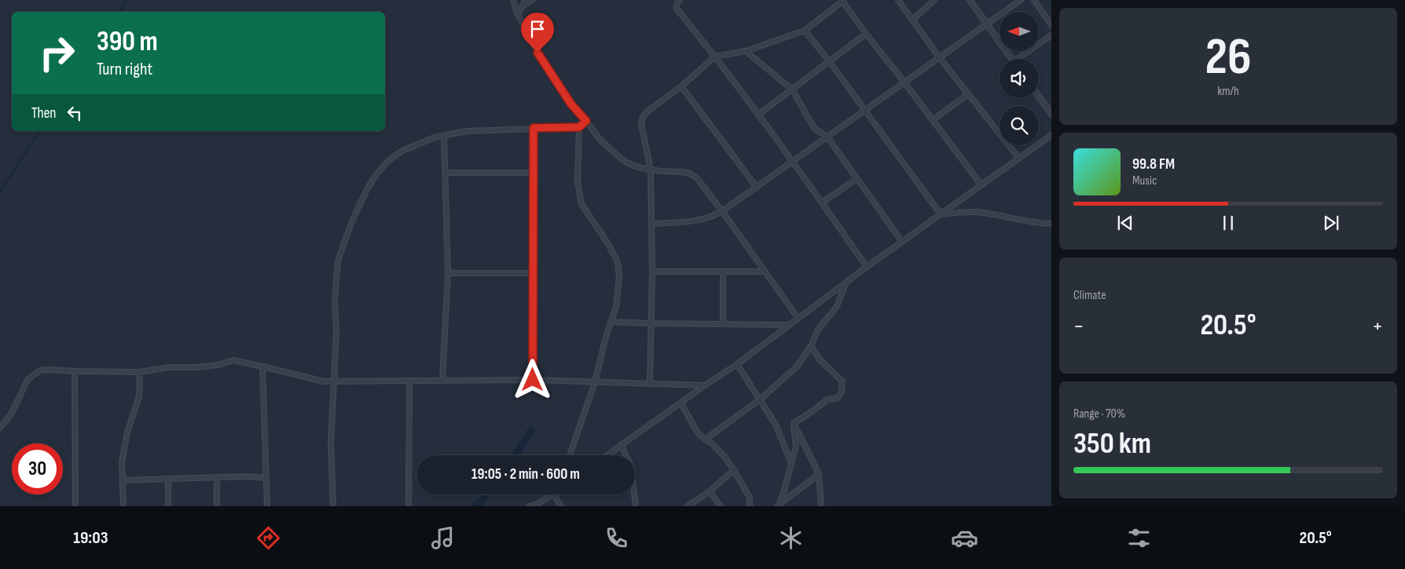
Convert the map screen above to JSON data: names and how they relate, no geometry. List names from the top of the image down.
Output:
{
  "north": "left",
  "page": {
    "tile": [
      ["26", "km/h"],
      "Climate",
      ["Range · 70%", "350 km"]
    ],
    "turn": ["390 m", "Turn right"],
    "then": "Then",
    "song": ["99.8 FM", "Music"],
    "heat": ["−", "20.5°", "+"],
    "limit": "30",
    "trip": "19:05 · 2 min · 600 m",
    "tabs": ["19:03", "20.5°"]
  }
}
